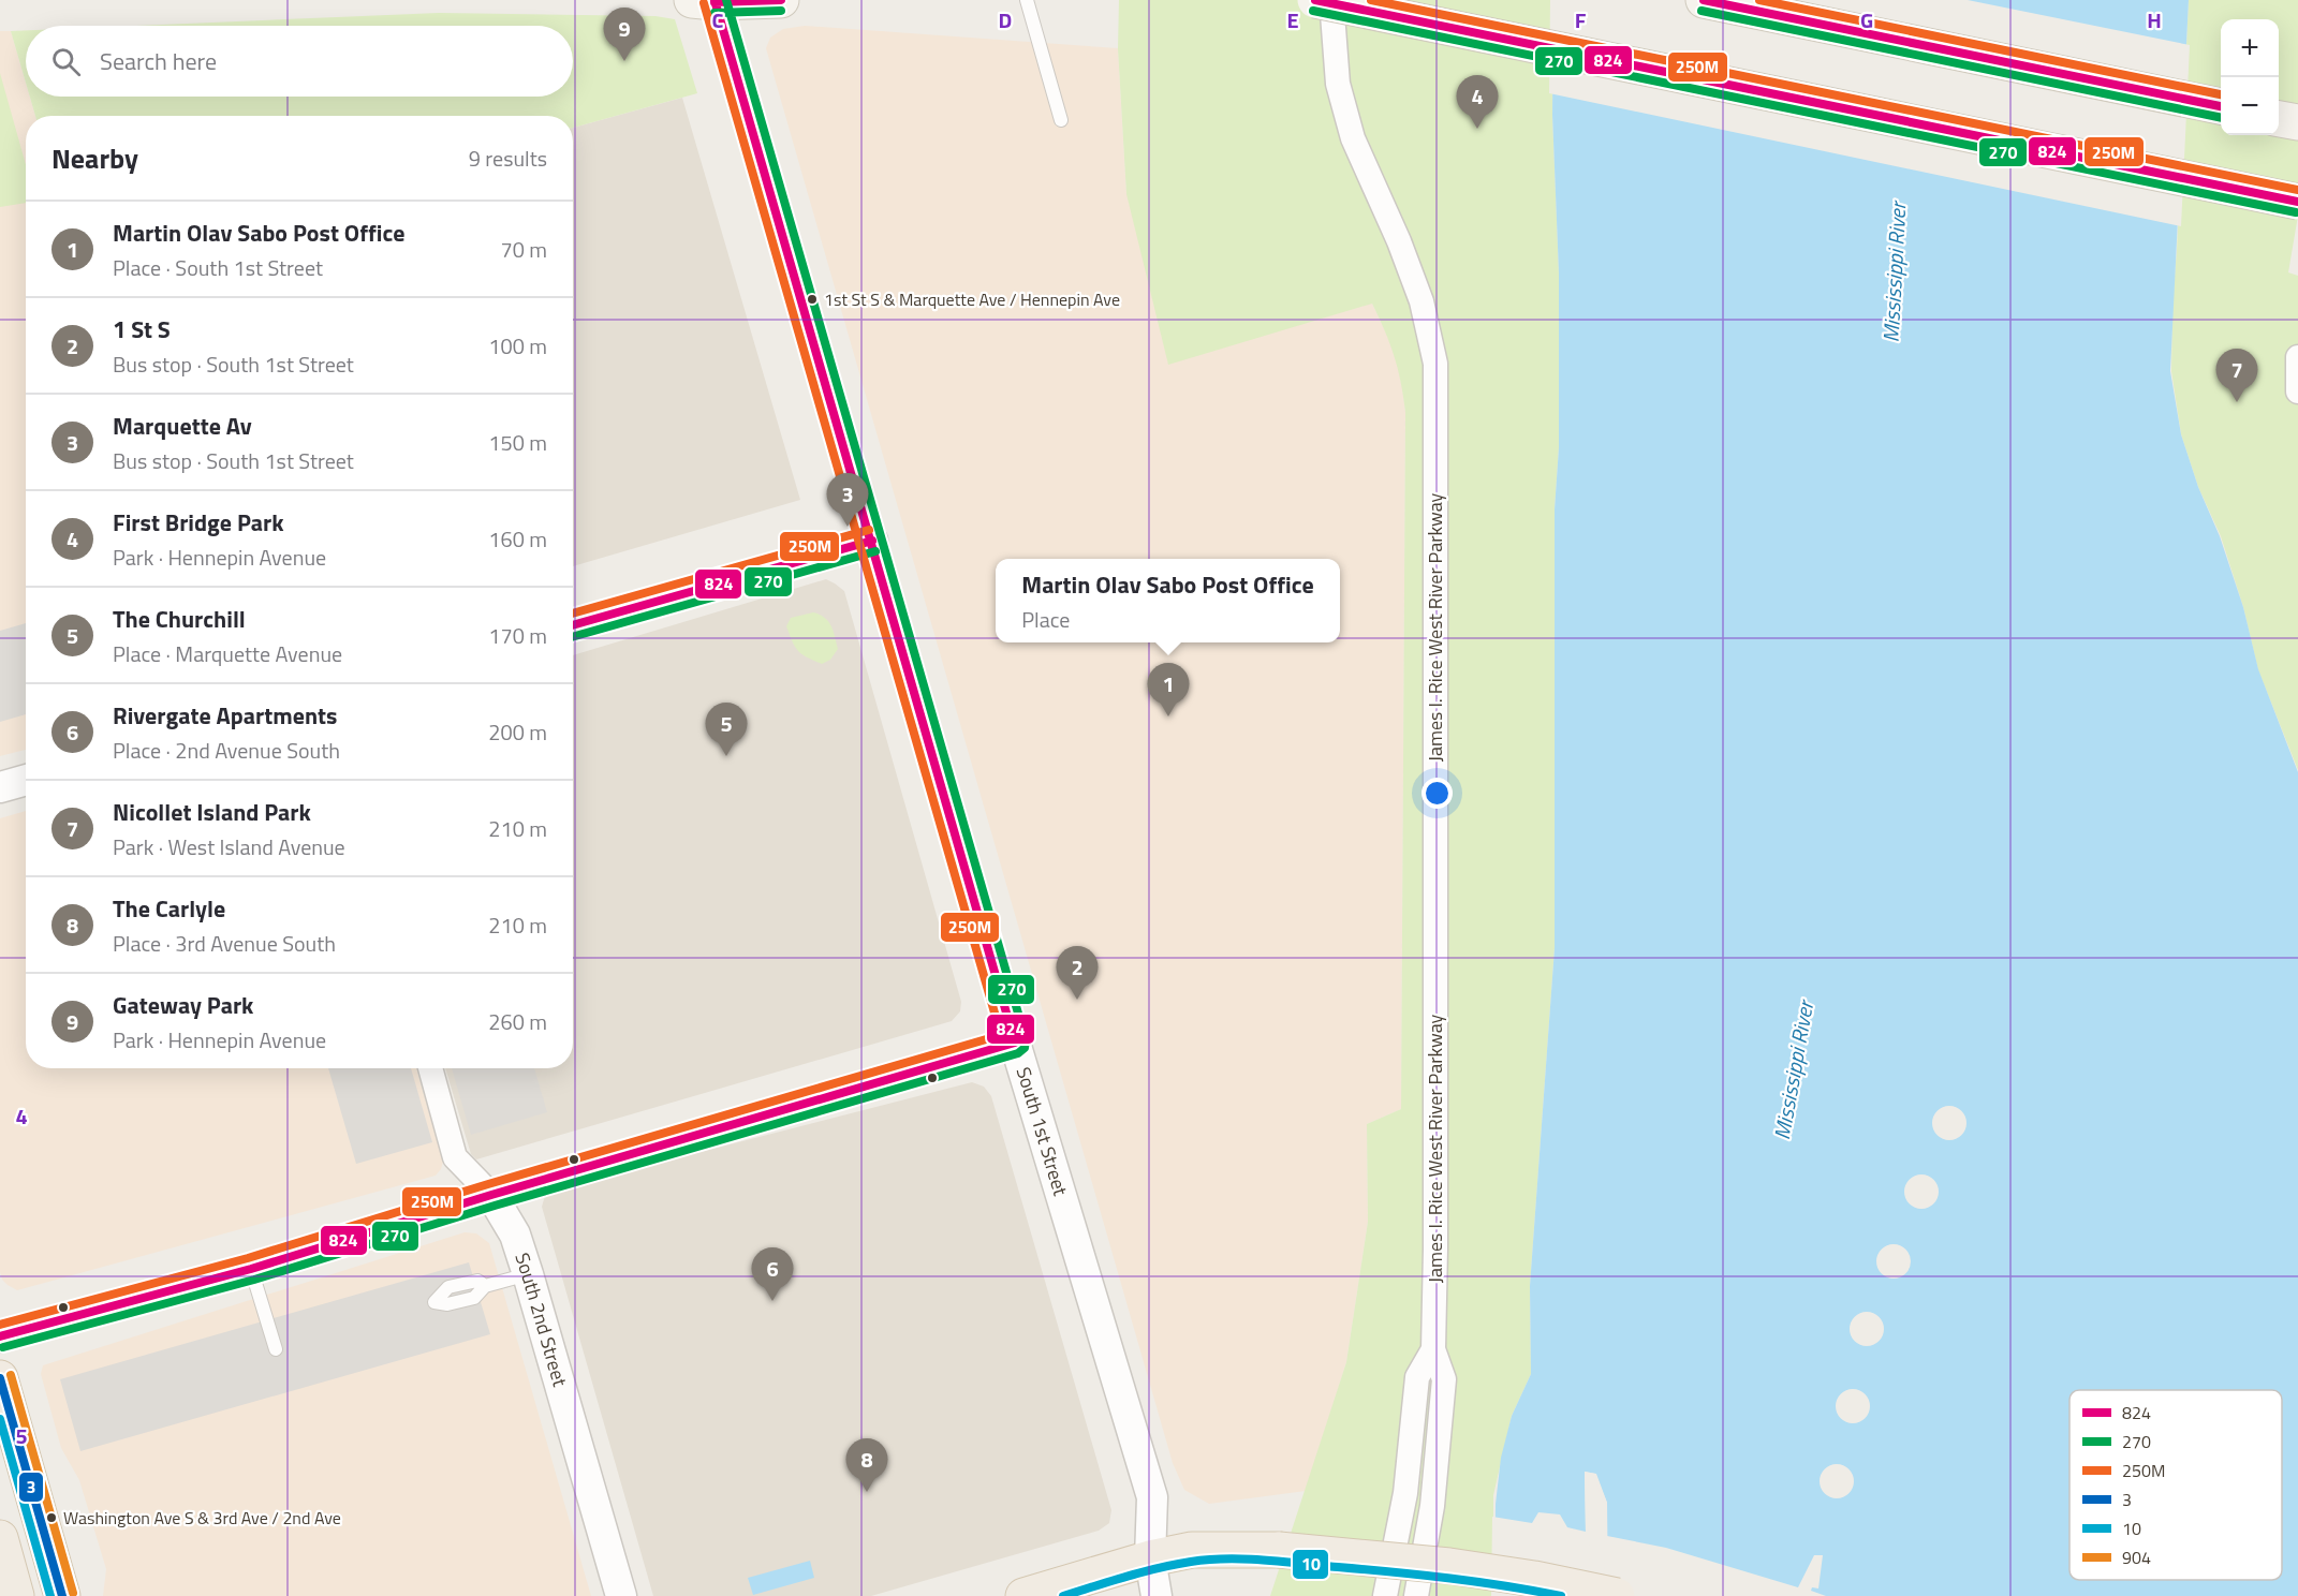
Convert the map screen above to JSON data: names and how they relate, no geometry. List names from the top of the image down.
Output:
{
  "streets": {
    "street": ["James I. Rice West River Parkway", "South 1st Street", "South 2nd Street"]
  },
  "water": ["Mississippi River"],
  "places": ["1st St S & Marquette Ave / Hennepin Ave", "Washington Ave S & 3rd Ave / 2nd Ave"],
  "lines": [
    "transit line 824",
    "transit line 270",
    "transit line 250M",
    "transit line 904",
    "transit line 3",
    "transit line 10"
  ],
  "legend": [
    "824",
    "270",
    "250M",
    "3",
    "10",
    "904"
  ],
  "page": {
    "pins": [
      "9",
      "4",
      "7",
      "3",
      "1",
      "5",
      "2",
      "6",
      "8"
    ],
    "map_buttons": ["+", "−"],
    "search": "Search here",
    "heading": ["Nearby", "9 results"],
    "list": [
      {
        "mark": "1",
        "name": "Martin Olav Sabo Post Office",
        "note": "Place · South 1st Street",
        "value": "70 m"
      },
      {
        "mark": "2",
        "name": "1 St S",
        "note": "Bus stop · South 1st Street",
        "value": "100 m"
      },
      {
        "mark": "3",
        "name": "Marquette Av",
        "note": "Bus stop · South 1st Street",
        "value": "150 m"
      },
      {
        "mark": "4",
        "name": "First Bridge Park",
        "note": "Park · Hennepin Avenue",
        "value": "160 m"
      },
      {
        "mark": "5",
        "name": "The Churchill",
        "note": "Place · Marquette Avenue",
        "value": "170 m"
      },
      {
        "mark": "6",
        "name": "Rivergate Apartments",
        "note": "Place · 2nd Avenue South",
        "value": "200 m"
      },
      {
        "mark": "7",
        "name": "Nicollet Island Park",
        "note": "Park · West Island Avenue",
        "value": "210 m"
      },
      {
        "mark": "8",
        "name": "The Carlyle",
        "note": "Place · 3rd Avenue South",
        "value": "210 m"
      },
      {
        "mark": "9",
        "name": "Gateway Park",
        "note": "Park · Hennepin Avenue",
        "value": "260 m"
      }
    ],
    "popup": ["Martin Olav Sabo Post Office", "Place"]
  },
  "grid": {
    "columns": [
      "C",
      "D",
      "E",
      "F",
      "G",
      "H"
    ],
    "rows": ["4", "5"]
  }
}
